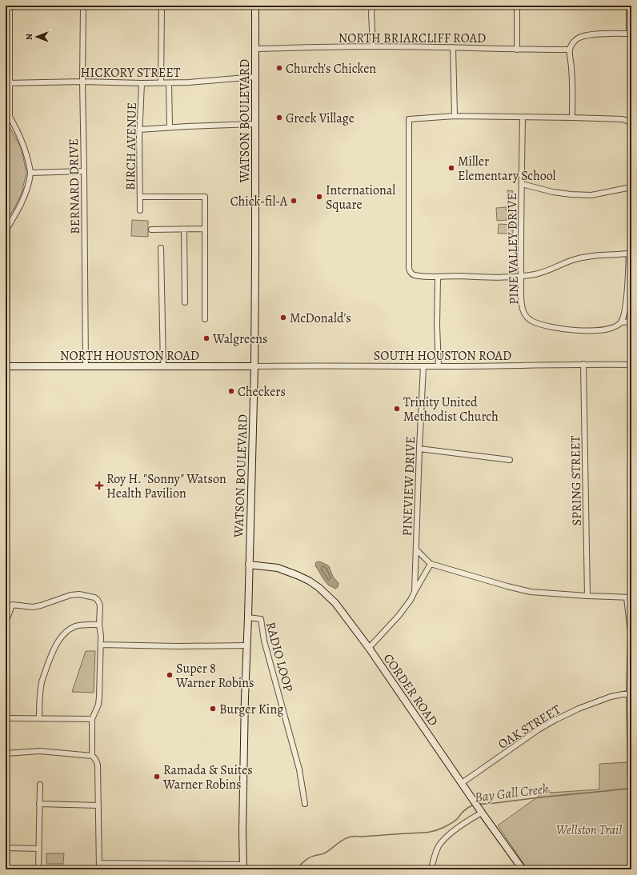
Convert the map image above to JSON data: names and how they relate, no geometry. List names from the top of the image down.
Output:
{
  "streets": {
    "main road": ["WATSON BOULEVARD", "NORTH HOUSTON ROAD", "CORDER ROAD"],
    "street": [
      "NORTH BRIARCLIFF ROAD",
      "HICKORY STREET",
      "BIRCH AVENUE",
      "BERNARD DRIVE",
      "PINE VALLEY DRIVE",
      "SOUTH HOUSTON ROAD",
      "SPRING STREET",
      "PINEVIEW DRIVE",
      "RADIO LOOP",
      "OAK STREET"
    ]
  },
  "crossings": [
    ["NORTH BRIARCLIFF ROAD", "WATSON BOULEVARD"],
    ["HICKORY STREET", "WATSON BOULEVARD"],
    ["HICKORY STREET", "BIRCH AVENUE"],
    ["HICKORY STREET", "BERNARD DRIVE"],
    ["WATSON BOULEVARD", "NORTH HOUSTON ROAD"],
    ["WATSON BOULEVARD", "SOUTH HOUSTON ROAD"],
    ["WATSON BOULEVARD", "RADIO LOOP"],
    ["WATSON BOULEVARD", "CORDER ROAD"],
    ["BERNARD DRIVE", "NORTH HOUSTON ROAD"],
    ["NORTH HOUSTON ROAD", "SOUTH HOUSTON ROAD"],
    ["SOUTH HOUSTON ROAD", "SPRING STREET"],
    ["SOUTH HOUSTON ROAD", "PINEVIEW DRIVE"],
    ["CORDER ROAD", "OAK STREET"]
  ],
  "water": ["Bay Gall Creek"],
  "parks": ["Wellston Trail"],
  "places": {
    "other": [
      "Church's Chicken",
      "Greek Village",
      "Miller Elementary School",
      "International Square",
      "Chick-fil-A",
      "McDonald's",
      "Walgreens",
      "Checkers",
      "Trinity United Methodist Church",
      "Super 8 Warner Robins",
      "Burger King",
      "Ramada & Suites Warner Robins"
    ],
    "health": ["Roy H. \"Sonny\" Watson Health Pavilion"]
  },
  "north": "left"
}
